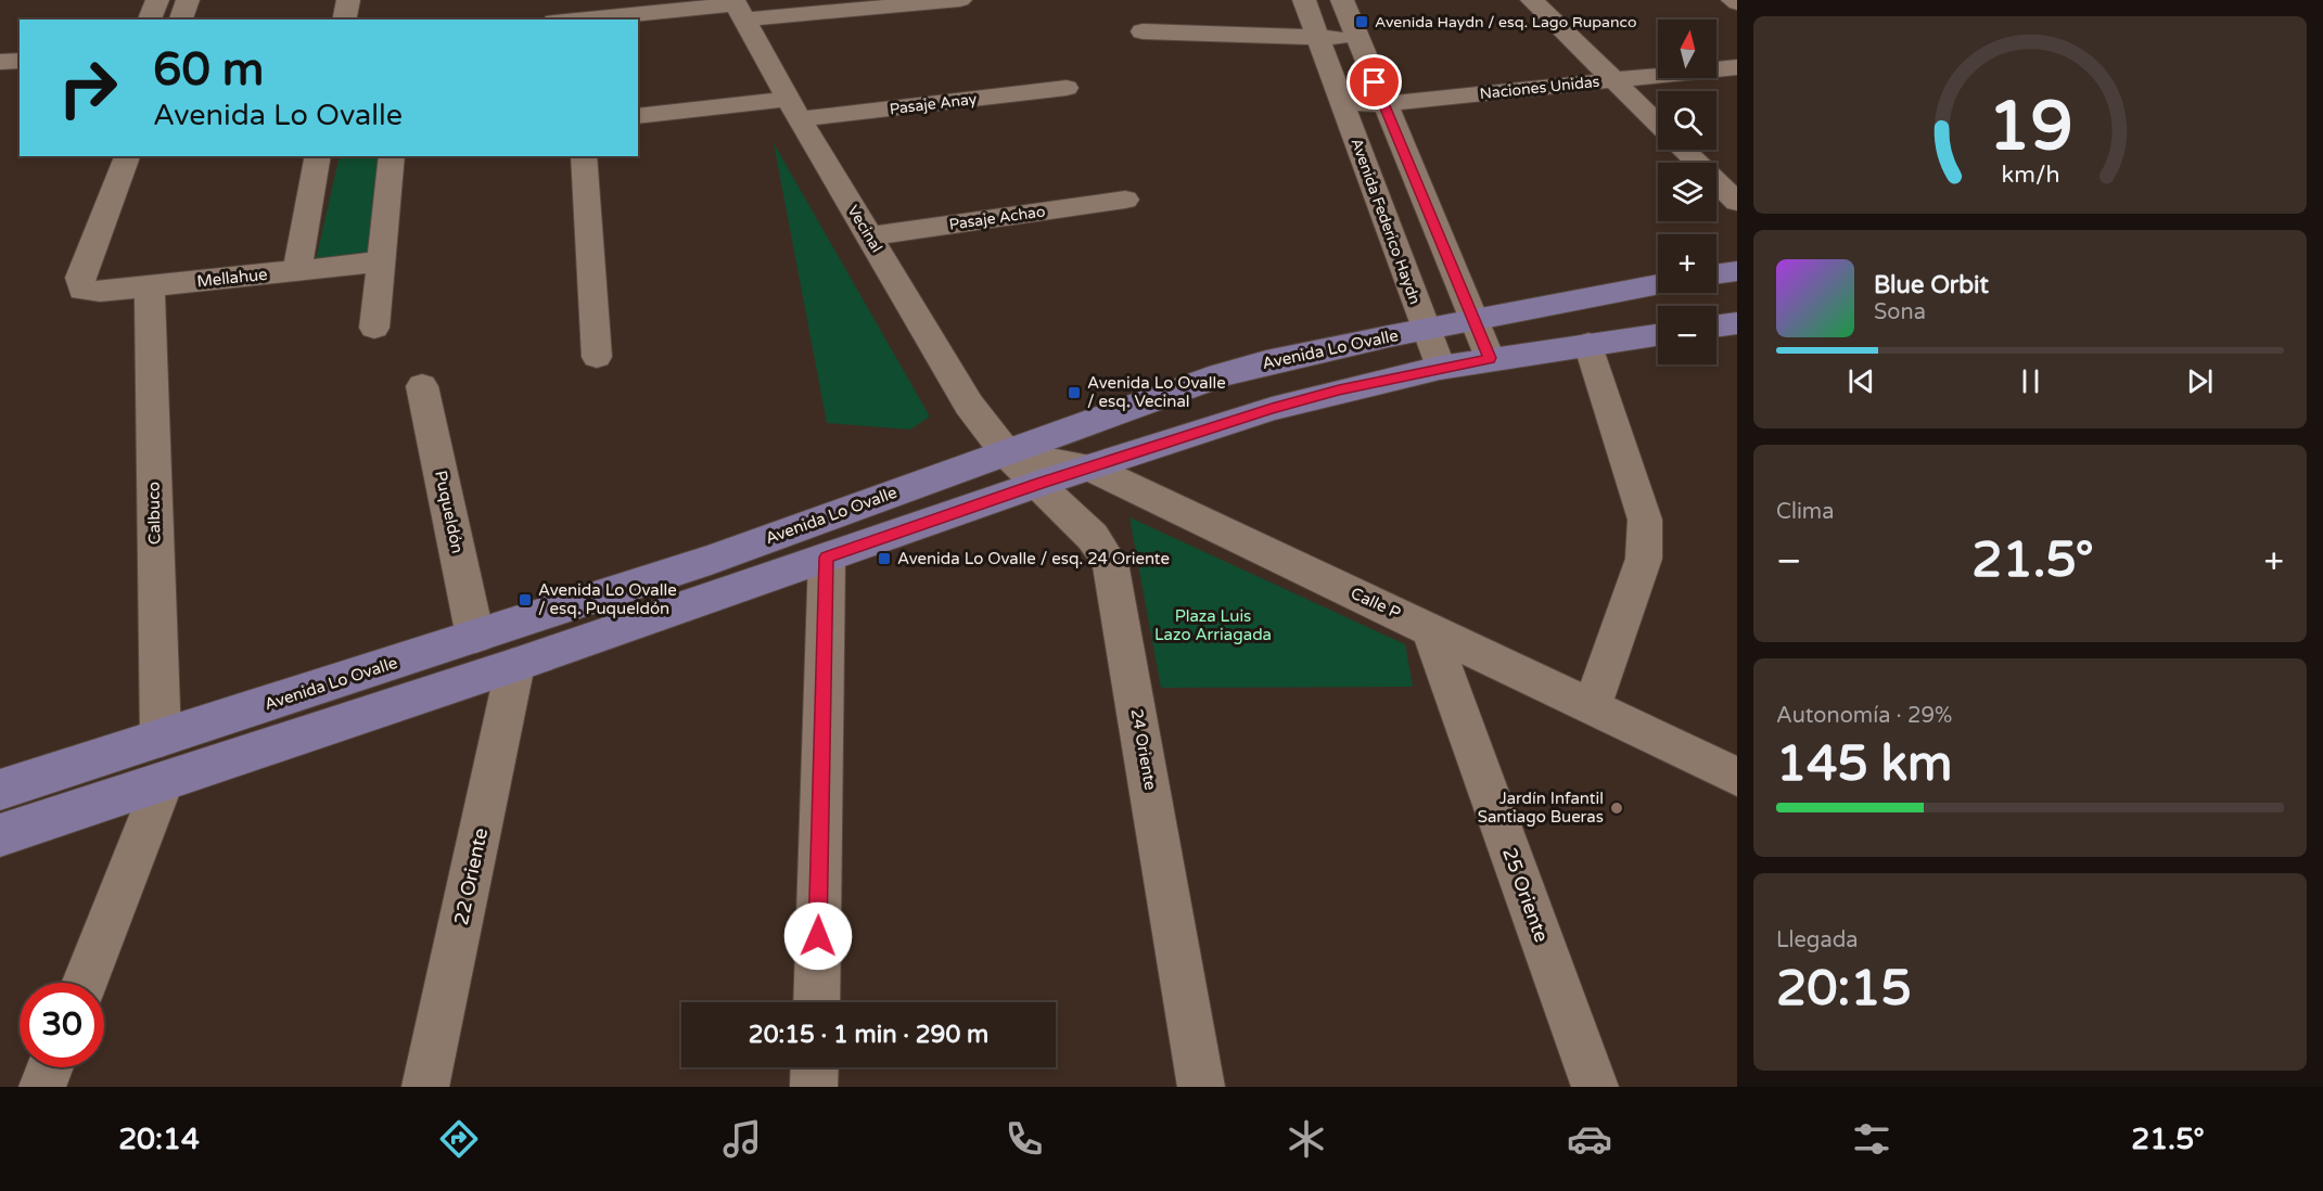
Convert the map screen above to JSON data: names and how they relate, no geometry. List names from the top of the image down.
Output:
{
  "streets": {
    "main road": ["Avenida Lo Ovalle"],
    "street": [
      "Naciones Unidas",
      "Pasaje Anay",
      "Pasaje Achao",
      "Avenida Federico Haydn",
      "Vecinal",
      "Mellahue",
      "Puqueldón",
      "Calbuco",
      "Calle P",
      "24 Oriente",
      "22 Oriente",
      "25 Oriente"
    ]
  },
  "crossings": [
    ["Naciones Unidas", "Avenida Federico Haydn"],
    ["Pasaje Anay", "Vecinal"],
    ["Pasaje Achao", "Vecinal"],
    ["Avenida Federico Haydn", "Avenida Lo Ovalle"],
    ["Vecinal", "Avenida Lo Ovalle"],
    ["Vecinal", "Calle P"],
    ["Vecinal", "24 Oriente"],
    ["Mellahue", "Calbuco"],
    ["Avenida Lo Ovalle", "Puqueldón"],
    ["Avenida Lo Ovalle", "Calbuco"],
    ["Avenida Lo Ovalle", "Calle P"],
    ["Avenida Lo Ovalle", "24 Oriente"],
    ["Calle P", "24 Oriente"],
    ["Calle P", "25 Oriente"]
  ],
  "parks": ["Plaza Luis Lazo Arriagada"],
  "places": {
    "transit": [
      "Avenida Haydn / esq. Lago Rupanco",
      "Avenida Lo Ovalle / esq. Vecinal",
      "Avenida Lo Ovalle / esq. 24 Oriente",
      "Avenida Lo Ovalle / esq. Puqueldón"
    ],
    "other": ["Jardín Infantil Santiago Bueras"]
  },
  "north": "top",
  "page": {
    "map_buttons": ["+", "−"],
    "turn": ["60 m", "Avenida Lo Ovalle"],
    "song": ["Blue Orbit", "Sona"],
    "tile": [
      "Clima",
      ["Autonomía · 29%", "145 km"],
      ["Llegada", "20:15"]
    ],
    "heat": ["−", "21.5°", "+"],
    "limit": "30",
    "trip": "20:15 · 1 min · 290 m",
    "tabs": ["20:14", "21.5°"],
    "gauge": ["19", "km/h"]
  }
}
